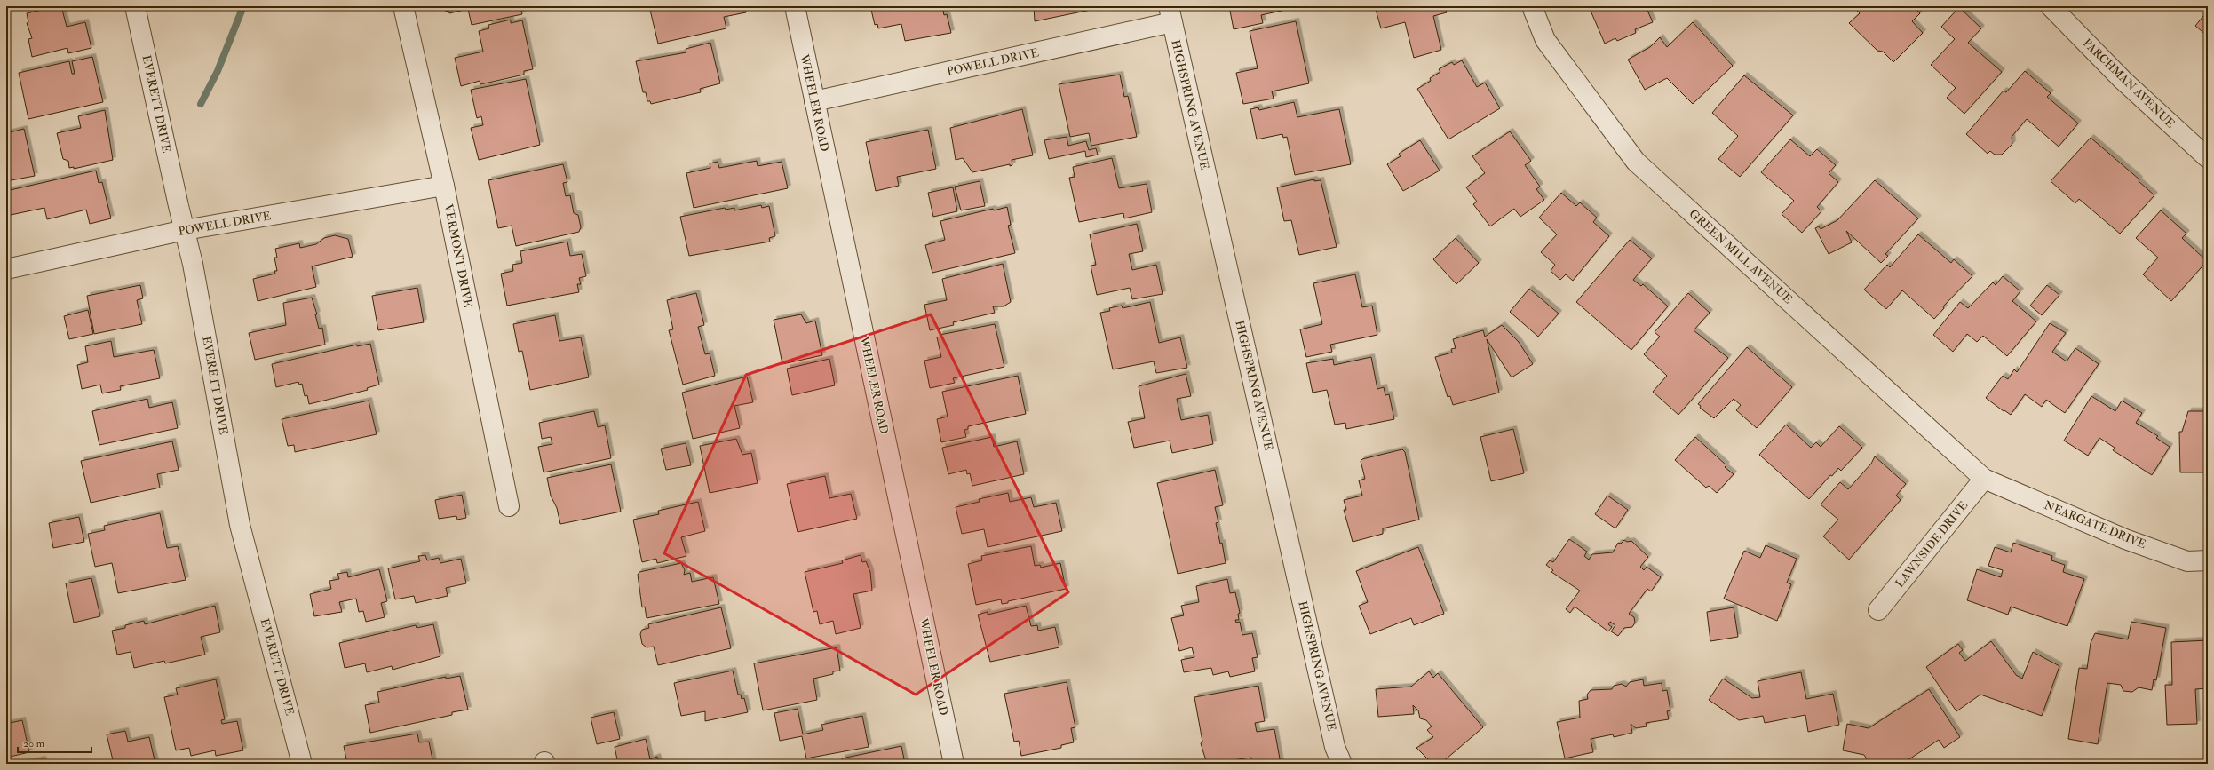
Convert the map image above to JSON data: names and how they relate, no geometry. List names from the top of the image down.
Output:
{
  "streets": {
    "street": [
      "POWELL DRIVE",
      "PARCHMAN AVENUE",
      "WHEELER ROAD",
      "EVERETT DRIVE",
      "HIGHSPRING AVENUE",
      "VERMONT DRIVE",
      "GREEN MILL AVENUE",
      "NEARGATE DRIVE",
      "LAWNSIDE DRIVE"
    ]
  },
  "crossings": [
    ["POWELL DRIVE", "WHEELER ROAD"],
    ["POWELL DRIVE", "EVERETT DRIVE"],
    ["POWELL DRIVE", "HIGHSPRING AVENUE"],
    ["POWELL DRIVE", "VERMONT DRIVE"],
    ["GREEN MILL AVENUE", "NEARGATE DRIVE"],
    ["GREEN MILL AVENUE", "LAWNSIDE DRIVE"],
    ["NEARGATE DRIVE", "LAWNSIDE DRIVE"]
  ],
  "scale_bar": "20 m"
}
